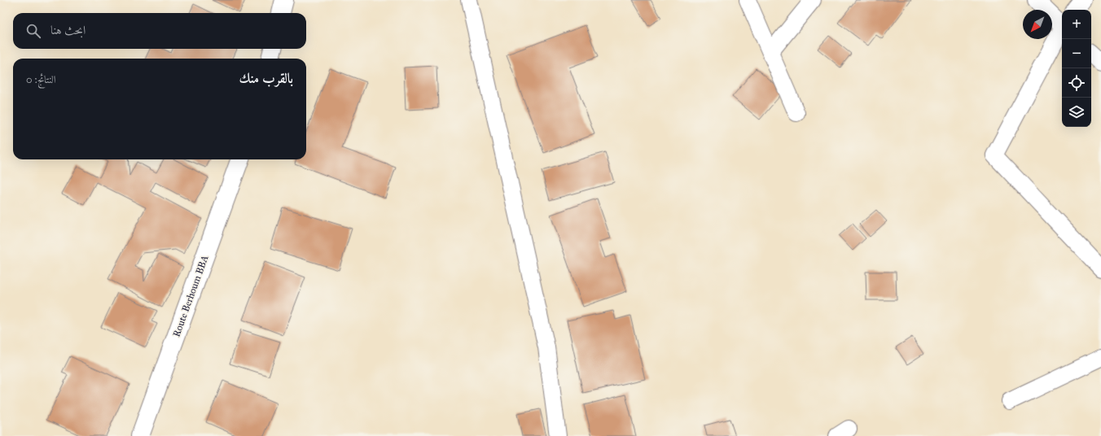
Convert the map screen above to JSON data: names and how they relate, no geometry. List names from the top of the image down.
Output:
{
  "streets": {
    "main road": ["Route Berhoum BBA"]
  },
  "north": "bottom left",
  "page": {
    "map_buttons": ["+", "−"],
    "search": "ابحث هنا",
    "heading": ["بالقرب منك", "النتائج: 0"]
  }
}
